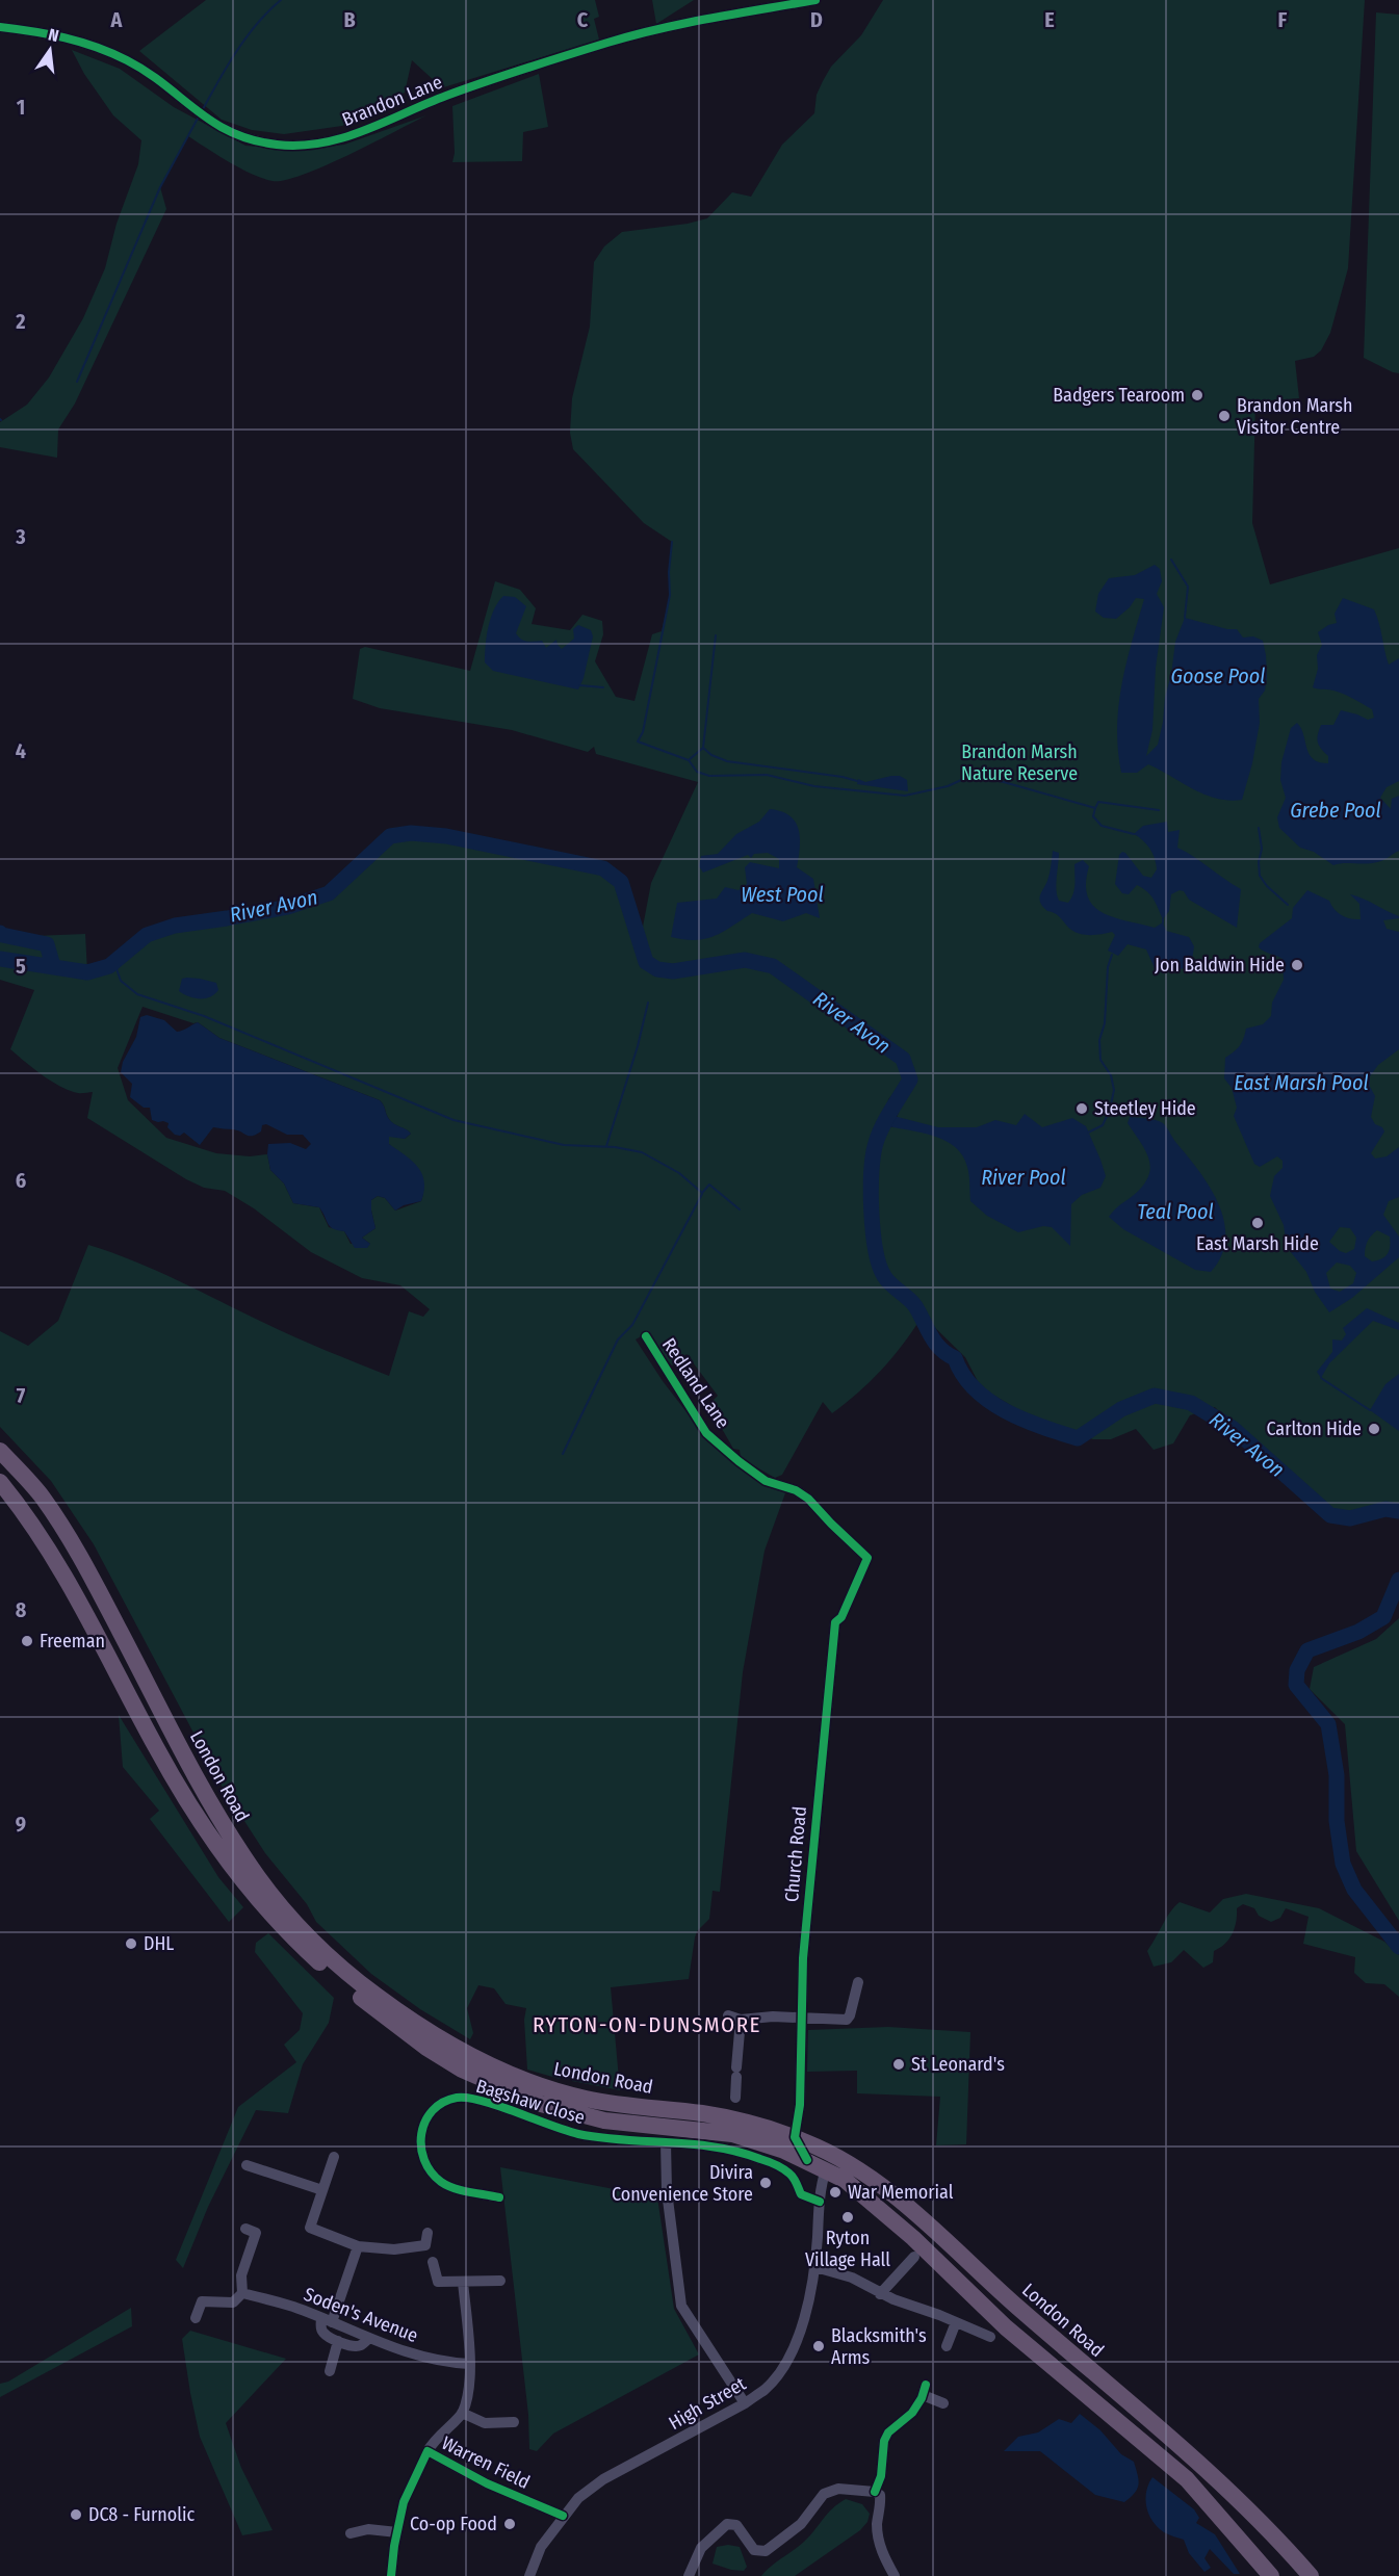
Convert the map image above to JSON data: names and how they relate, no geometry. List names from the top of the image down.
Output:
{
  "streets": {
    "highway": ["London Road"],
    "street": [
      "Brandon Lane",
      "Redland Lane",
      "Church Road",
      "Bagshaw Close",
      "Soden's Avenue",
      "High Street",
      "Warren Field"
    ]
  },
  "crossings": [
    ["Redland Lane", "Church Road"],
    ["London Road", "Church Road"],
    ["London Road", "High Street"],
    ["Bagshaw Close", "High Street"],
    ["High Street", "Warren Field"]
  ],
  "districts": ["RYTON-ON-DUNSMORE"],
  "water": [
    "Goose Pool",
    "Grebe Pool",
    "West Pool",
    "River Avon",
    "East Marsh Pool",
    "River Pool",
    "Teal Pool"
  ],
  "parks": ["Brandon Marsh Nature Reserve"],
  "places": [
    "Badgers Tearoom",
    "Brandon Marsh Visitor Centre",
    "Jon Baldwin Hide",
    "Steetley Hide",
    "East Marsh Hide",
    "Carlton Hide",
    "Freeman",
    "DHL",
    "St Leonard's",
    "Divira Convenience Store",
    "War Memorial",
    "Ryton Village Hall",
    "Blacksmith's Arms",
    "DC8 - Furnolic",
    "Co-op Food"
  ],
  "north": "top",
  "grid": {
    "columns": [
      "A",
      "B",
      "C",
      "D",
      "E",
      "F"
    ],
    "rows": [
      "1",
      "2",
      "3",
      "4",
      "5",
      "6",
      "7",
      "8",
      "9"
    ]
  }
}
